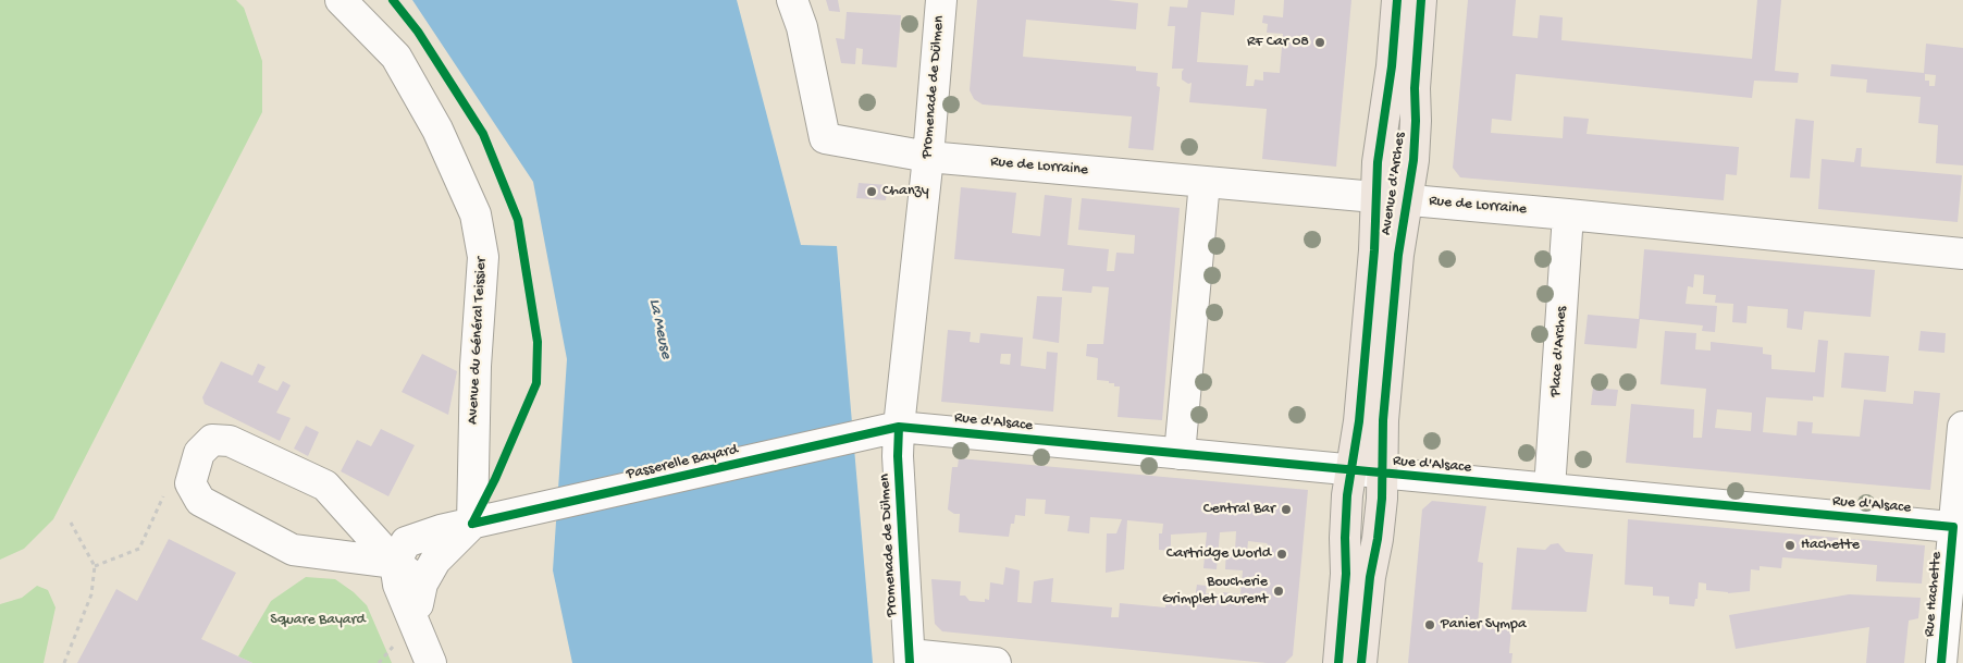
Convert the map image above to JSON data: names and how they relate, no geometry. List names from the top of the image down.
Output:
{
  "streets": {
    "main road": ["Avenue d'Arches"],
    "street": [
      "Promenade de Dülmen",
      "Rue de Lorraine",
      "Avenue du Général Teissier",
      "Place d'Arches",
      "Rue d'Alsace",
      "Passerelle Bayard",
      "Rue Hachette"
    ]
  },
  "crossings": [
    ["Promenade de Dülmen", "Rue de Lorraine"],
    ["Promenade de Dülmen", "Rue d'Alsace"],
    ["Promenade de Dülmen", "Passerelle Bayard"],
    ["Rue de Lorraine", "Avenue d'Arches"],
    ["Rue de Lorraine", "Place d'Arches"],
    ["Avenue d'Arches", "Rue d'Alsace"],
    ["Avenue du Général Teissier", "Passerelle Bayard"],
    ["Place d'Arches", "Rue d'Alsace"],
    ["Rue d'Alsace", "Passerelle Bayard"],
    ["Rue d'Alsace", "Rue Hachette"]
  ],
  "water": ["La Meuse"],
  "parks": ["Square Bayard"],
  "places": [
    "RF Car 08",
    "Chanzy",
    "Central Bar",
    "Hachette",
    "Cartridge World",
    "Boucherie Grimplet Laurent",
    "Panier Sympa"
  ]
}
